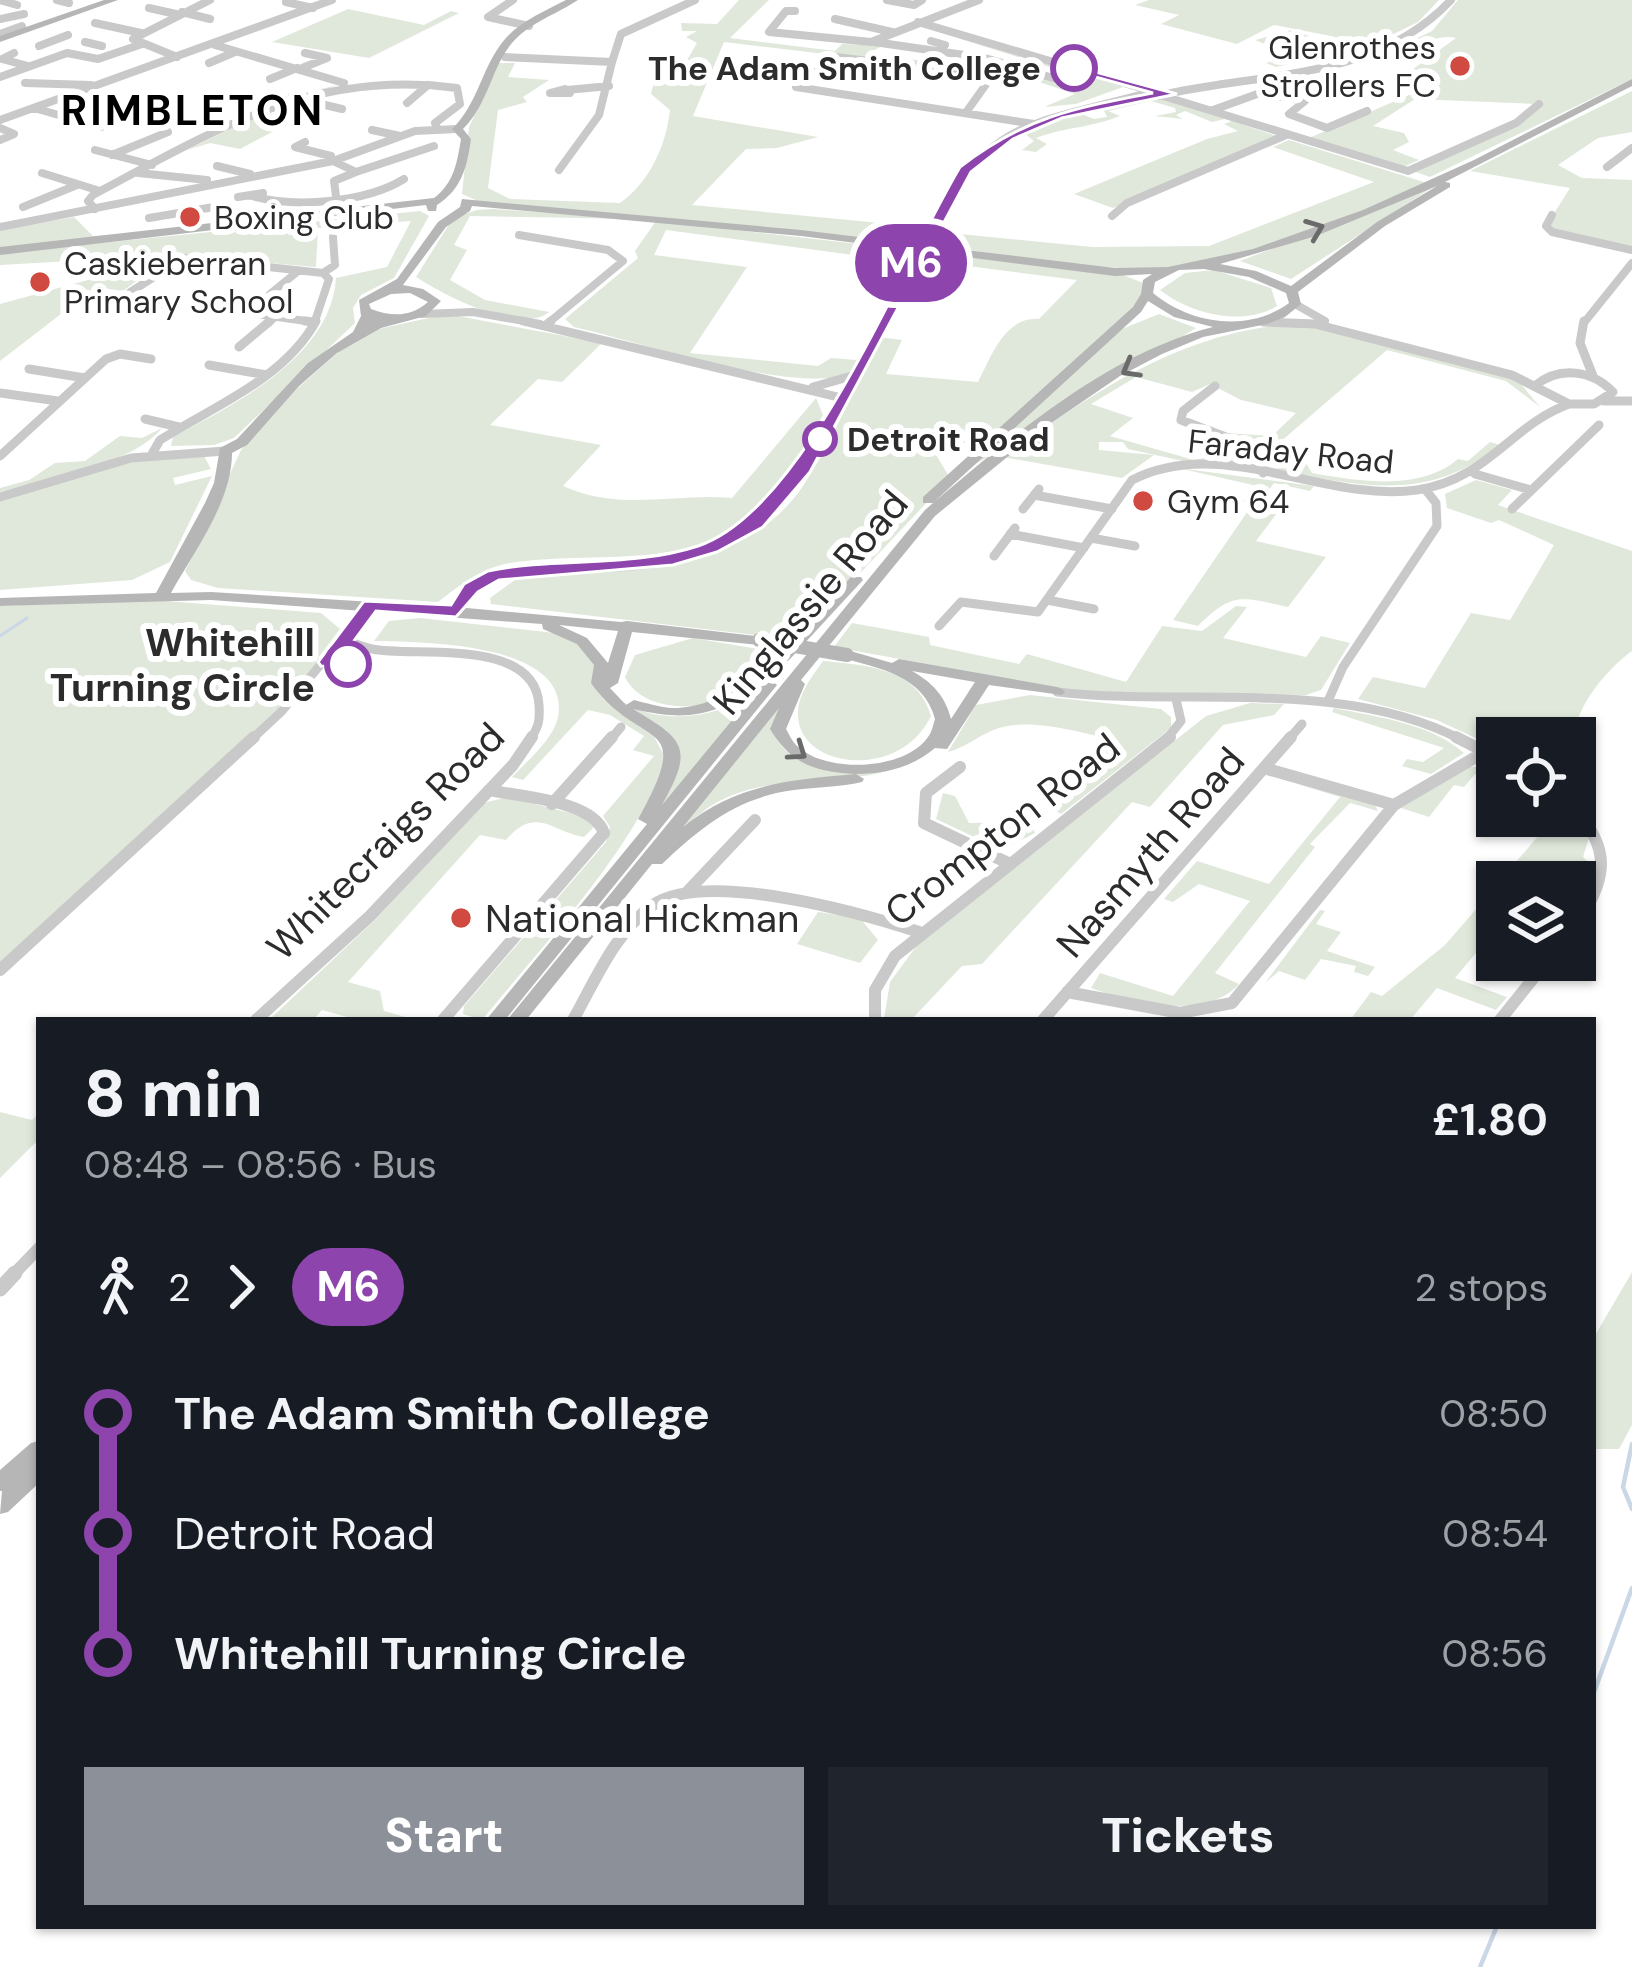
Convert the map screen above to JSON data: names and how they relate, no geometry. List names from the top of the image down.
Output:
{
  "streets": {
    "main road": ["Kinglassie Road", "Crompton Road"],
    "street": ["Faraday Road", "Whitecraigs Road", "Nasmyth Road"]
  },
  "districts": ["RIMBLETON"],
  "places": [
    "Glenrothes Strollers FC",
    "The Adam Smith College",
    "Boxing Club",
    "Caskieberran Primary School",
    "Detroit Road",
    "Gym 64",
    "Whitehill Turning Circle",
    "National Hickman"
  ],
  "lines": ["bus line M6"],
  "page": {
    "on_map": "M6",
    "heading": ["8 min", "08:48 – 08:56 · Bus", "£1.80"],
    "legs": ["2", "M6", "2 stops"],
    "list": [
      {
        "name": "The Adam Smith College",
        "value": "08:50"
      },
      {
        "name": "Detroit Road",
        "value": "08:54"
      },
      {
        "name": "Whitehill Turning Circle",
        "value": "08:56"
      }
    ],
    "buttons": ["Start", "Tickets"]
  }
}
